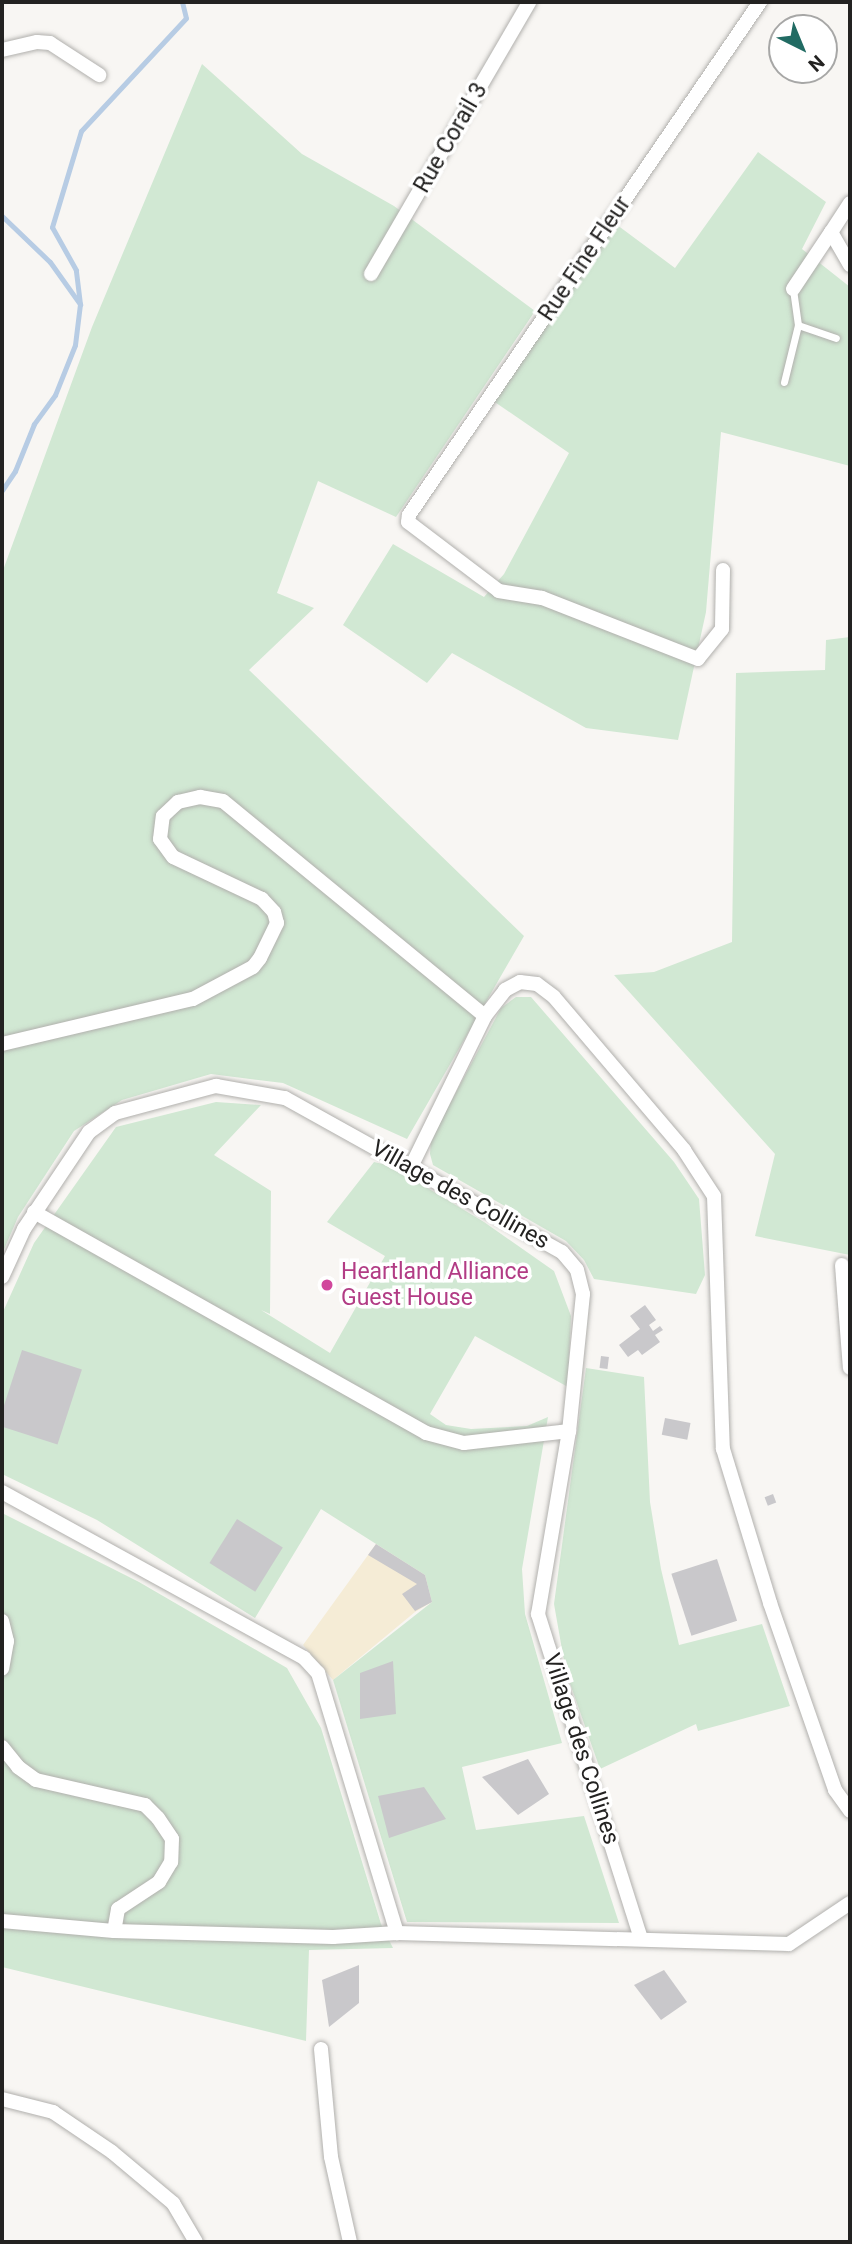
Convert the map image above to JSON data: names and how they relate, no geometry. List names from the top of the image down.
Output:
{
  "streets": {
    "street": ["Rue Corail 3", "Rue Fine Fleur", "Village des Collines"]
  },
  "places": ["Heartland Alliance Guest House"],
  "north": "bottom right"
}
